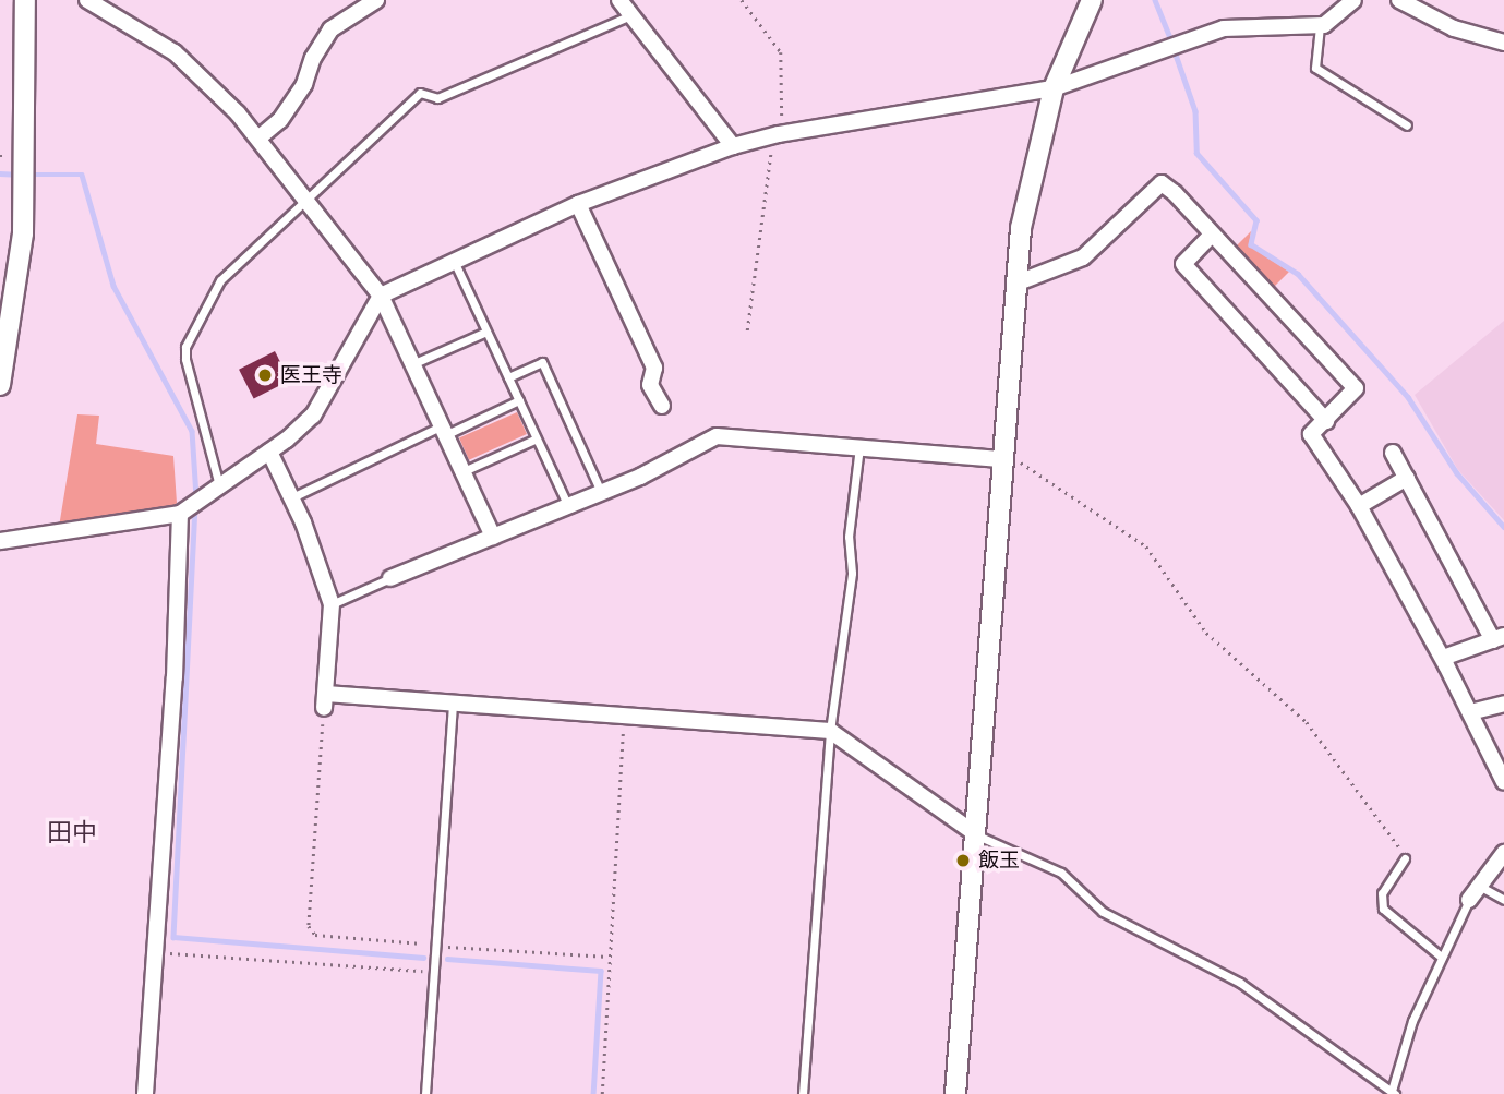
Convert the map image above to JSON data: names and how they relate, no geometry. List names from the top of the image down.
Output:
{
  "districts": ["田中"],
  "places": ["医王寺", "飯玉"]
}
